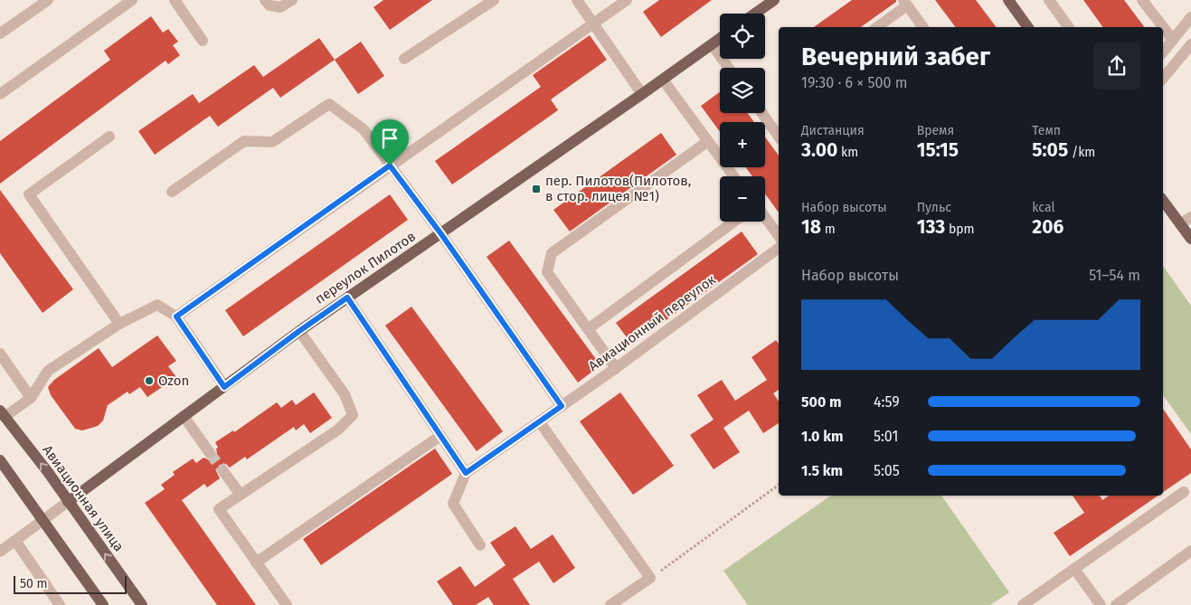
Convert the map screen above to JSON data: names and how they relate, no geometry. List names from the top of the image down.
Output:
{
  "streets": {
    "main road": ["переулок Пилотов", "Авиационная улица"],
    "street": ["Авиационный переулок"]
  },
  "crossings": [
    ["переулок Пилотов", "Авиационная улица"]
  ],
  "places": {
    "transit": ["пер. Пилотов(Пилотов, в стор. лицея №1)"],
    "other": ["Ozon"]
  },
  "scale_bar": "50 m",
  "page": {
    "map_buttons": ["+", "−"],
    "heading": ["Вечерний забег", "19:30 · 6 × 500 m"],
    "stats": [
      ["Дистанция", "3.00 km"],
      ["Время", "15:15"],
      ["Темп", "5:05 /km"],
      ["Набор высоты", "18 m"],
      ["Пульс", "133 bpm"],
      ["kcal", "206"]
    ],
    "chart": ["Набор высоты", "51–54 m"],
    "list": [
      {
        "name": "500 m",
        "note": "4:59"
      },
      {
        "name": "1.0 km",
        "note": "5:01"
      },
      {
        "name": "1.5 km",
        "note": "5:05"
      }
    ],
    "scale": "50 m"
  }
}
